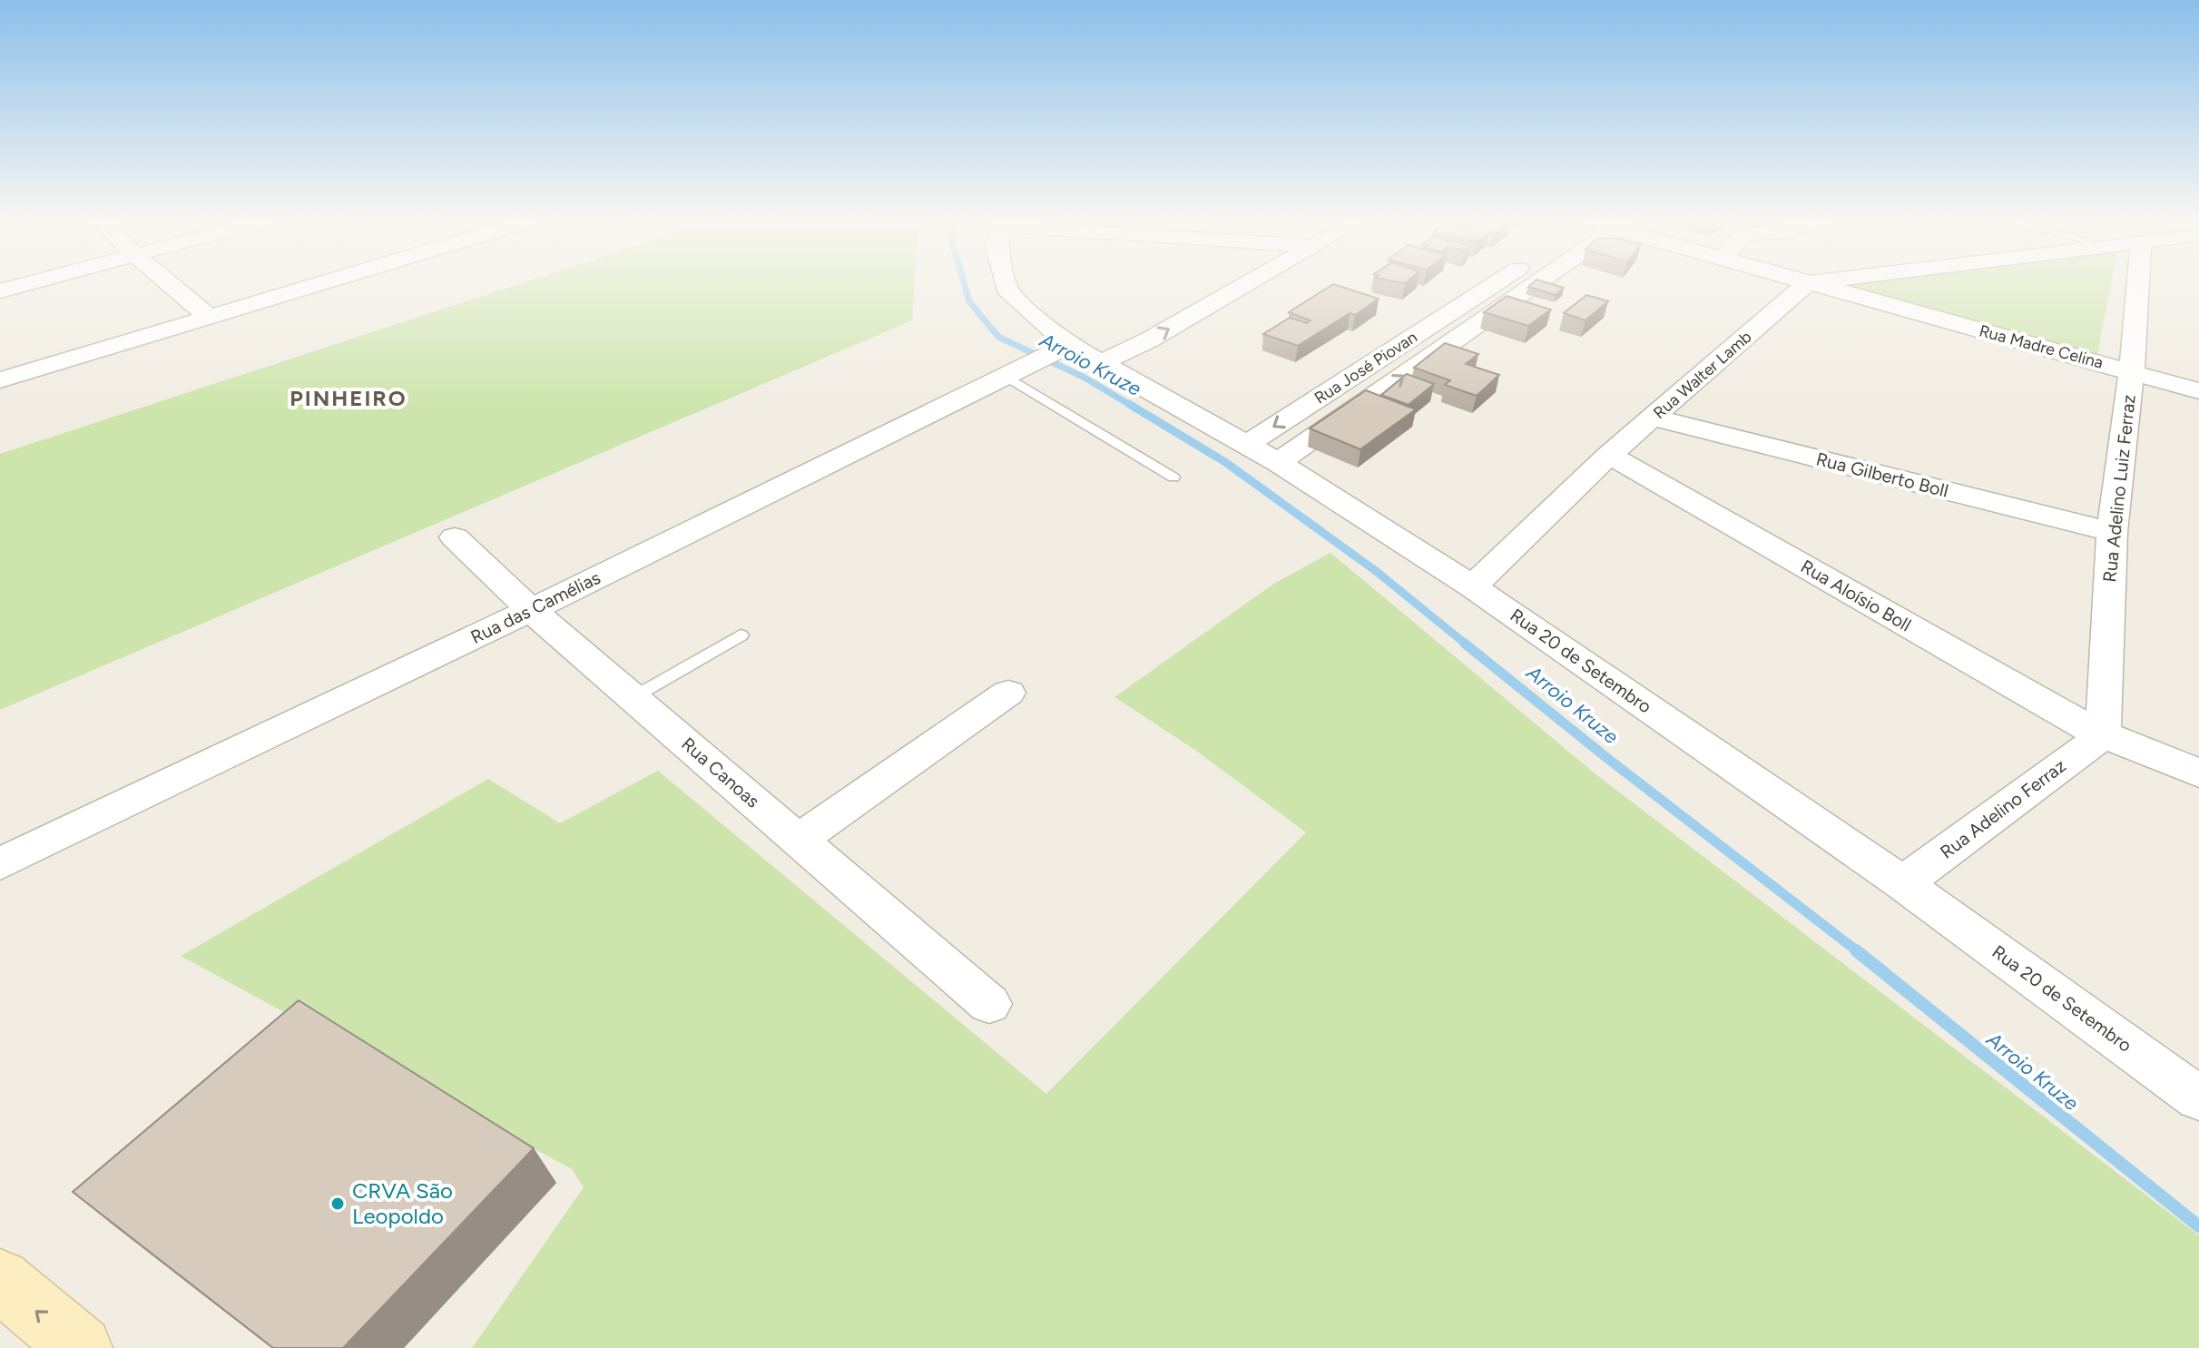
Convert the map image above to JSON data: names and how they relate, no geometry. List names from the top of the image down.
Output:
{
  "streets": {
    "street": [
      "Rua Madre Celina",
      "Rua José Piovan",
      "Rua Walter Lamb",
      "Rua Gilberto Boll",
      "Rua Adelino Luiz Ferraz",
      "Rua Aloísio Boll",
      "Rua das Camélias",
      "Rua 20 de Setembro",
      "Rua Canoas",
      "Rua Adelino Ferraz"
    ]
  },
  "crossings": [
    ["Rua Madre Celina", "Rua Walter Lamb"],
    ["Rua Madre Celina", "Rua Adelino Luiz Ferraz"],
    ["Rua José Piovan", "Rua 20 de Setembro"],
    ["Rua Walter Lamb", "Rua Gilberto Boll"],
    ["Rua Walter Lamb", "Rua Aloísio Boll"],
    ["Rua Walter Lamb", "Rua 20 de Setembro"],
    ["Rua Gilberto Boll", "Rua Adelino Luiz Ferraz"],
    ["Rua Adelino Luiz Ferraz", "Rua Aloísio Boll"],
    ["Rua Adelino Luiz Ferraz", "Rua Adelino Ferraz"],
    ["Rua Aloísio Boll", "Rua Adelino Ferraz"],
    ["Rua das Camélias", "Rua 20 de Setembro"],
    ["Rua das Camélias", "Rua Canoas"],
    ["Rua 20 de Setembro", "Rua Adelino Ferraz"]
  ],
  "districts": ["PINHEIRO"],
  "water": ["Arroio Kruze"],
  "places": ["CRVA São Leopoldo"]
}
